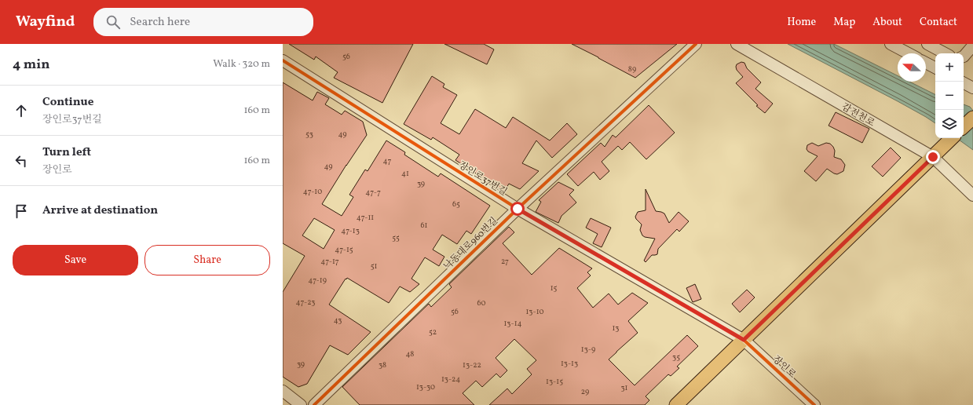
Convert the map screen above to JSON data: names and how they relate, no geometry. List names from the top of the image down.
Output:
{
  "streets": {
    "street": [
      "감전천로",
      "장인로37번길",
      "낙동대로960번길",
      "장인로"
    ]
  },
  "crossings": [
    ["장인로37번길", "낙동대로960번길"],
    ["장인로37번길", "장인로"]
  ],
  "house_numbers": [
    "56",
    "89",
    "53",
    "49",
    "47",
    "49",
    "41",
    "39",
    "47-10",
    "47-7",
    "65",
    "47-11",
    "61",
    "47-13",
    "55",
    "47-15",
    "47-17",
    "27",
    "51",
    "47-19",
    "15",
    "47-23",
    "60",
    "56",
    "13-10",
    "43",
    "13-14",
    "13",
    "52",
    "13-9",
    "48",
    "35",
    "13-13",
    "39",
    "38",
    "13-22",
    "13-24",
    "13-15",
    "13-30",
    "31",
    "29"
  ],
  "north": "left",
  "page": {
    "header": "Wayfind",
    "search": "Search here",
    "nav": [
      "Home",
      "Map",
      "About",
      "Contact"
    ],
    "heading": ["4 min", "Walk · 320 m"],
    "map_buttons": ["+", "−"],
    "list": [
      ["Continue", "장인로37번길", "160 m"],
      ["Turn left", "장인로", "160 m"],
      "Arrive at destination"
    ],
    "buttons": ["Save", "Share"]
  }
}
